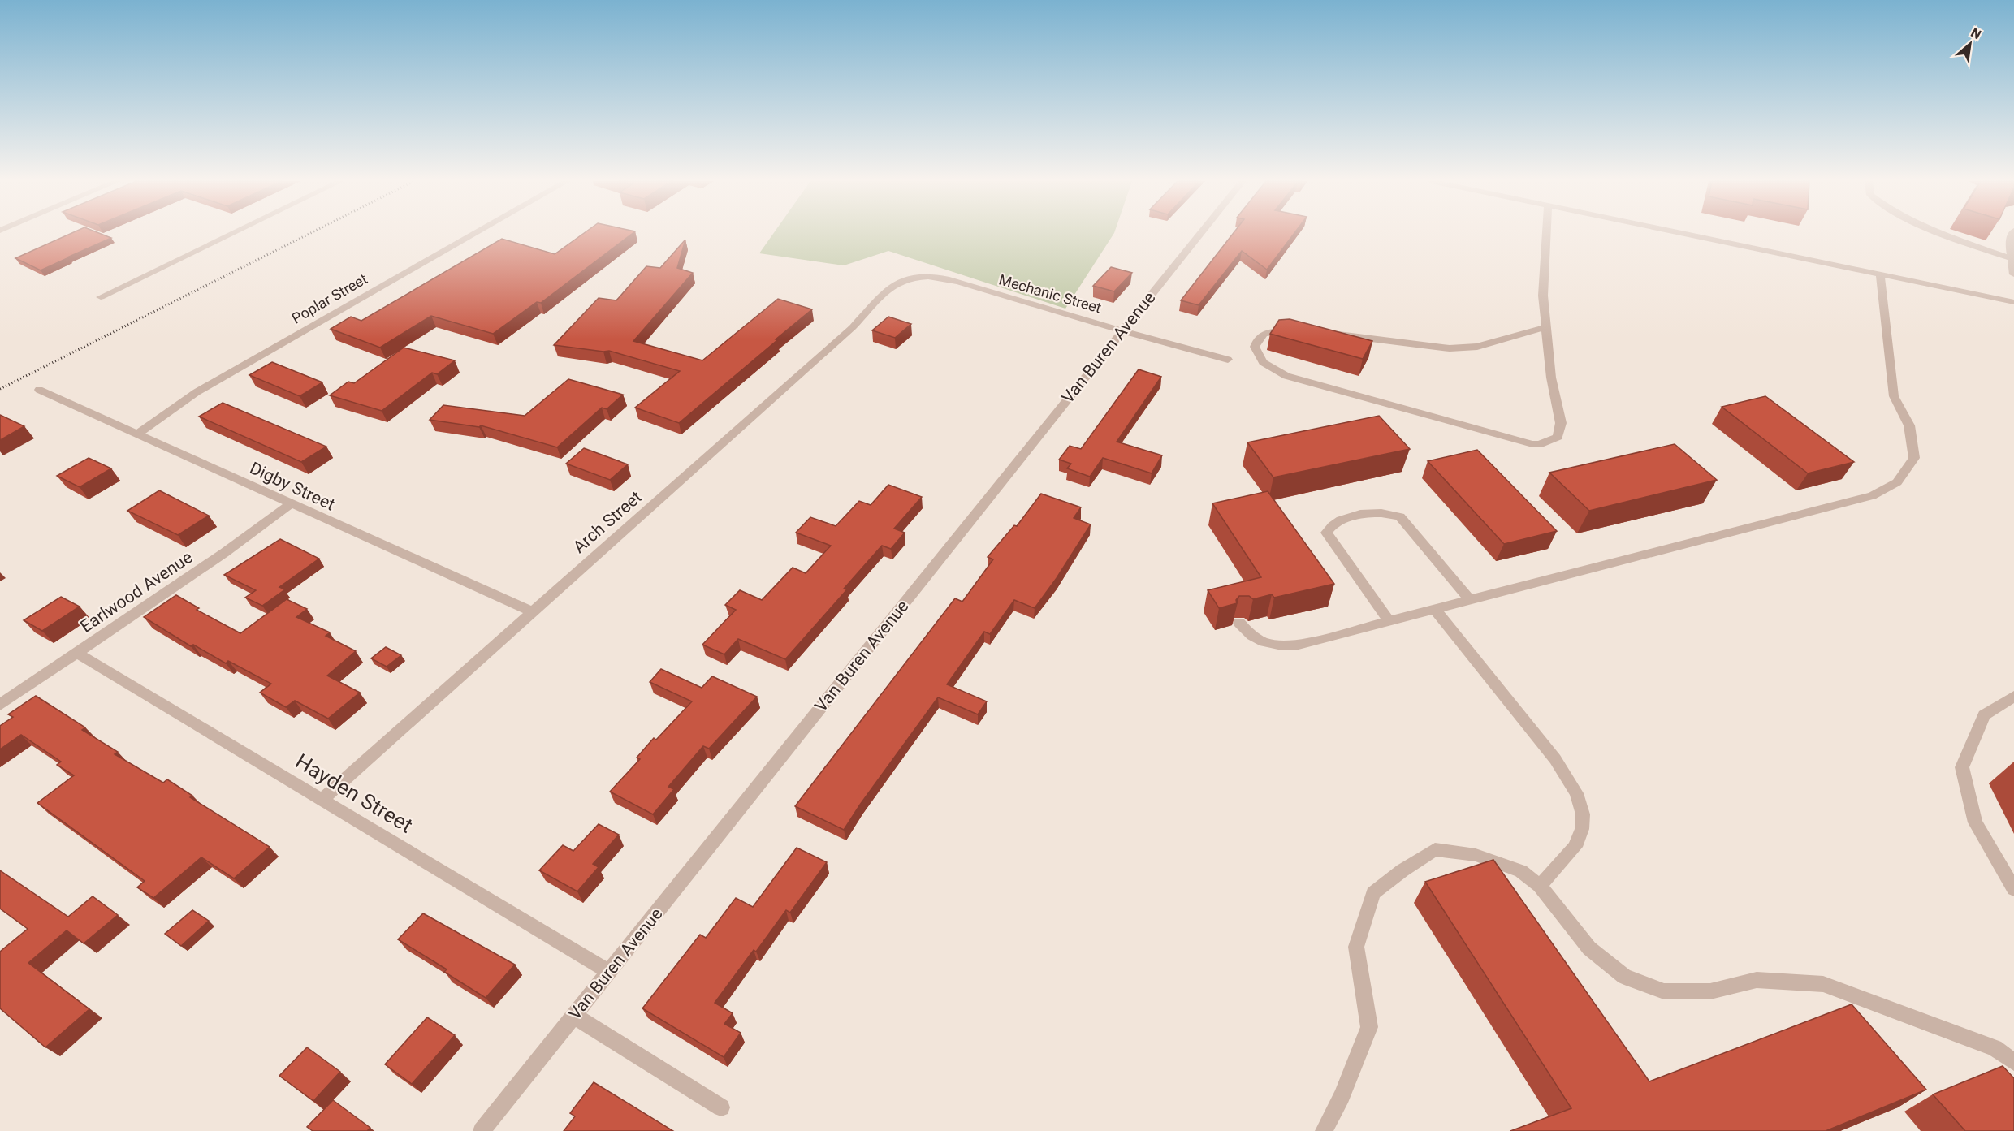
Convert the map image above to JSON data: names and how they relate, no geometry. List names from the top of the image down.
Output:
{
  "streets": {
    "street": [
      "Mechanic Street",
      "Poplar Street",
      "Van Buren Avenue",
      "Digby Street",
      "Arch Street",
      "Earlwood Avenue",
      "Hayden Street"
    ]
  },
  "crossings": [
    ["Mechanic Street", "Van Buren Avenue"],
    ["Mechanic Street", "Arch Street"],
    ["Poplar Street", "Digby Street"],
    ["Van Buren Avenue", "Hayden Street"],
    ["Digby Street", "Arch Street"],
    ["Digby Street", "Earlwood Avenue"],
    ["Arch Street", "Hayden Street"],
    ["Earlwood Avenue", "Hayden Street"]
  ],
  "north": "top right"
}
